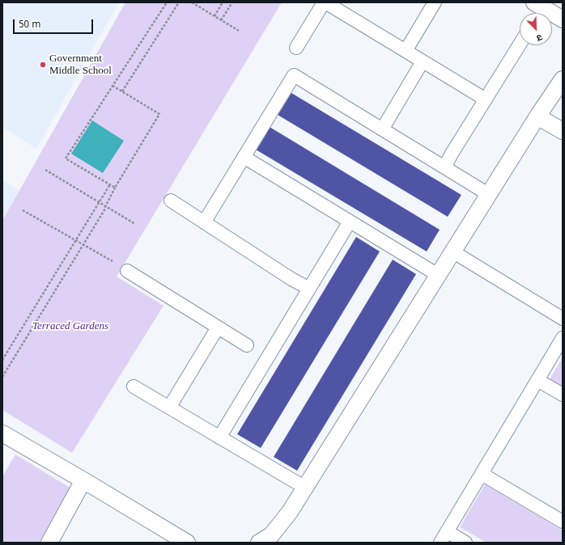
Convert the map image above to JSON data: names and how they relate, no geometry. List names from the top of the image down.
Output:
{
  "parks": ["Terraced Gardens"],
  "places": ["Government Middle School"],
  "scale_bar": "50 m",
  "north": "bottom right"
}
